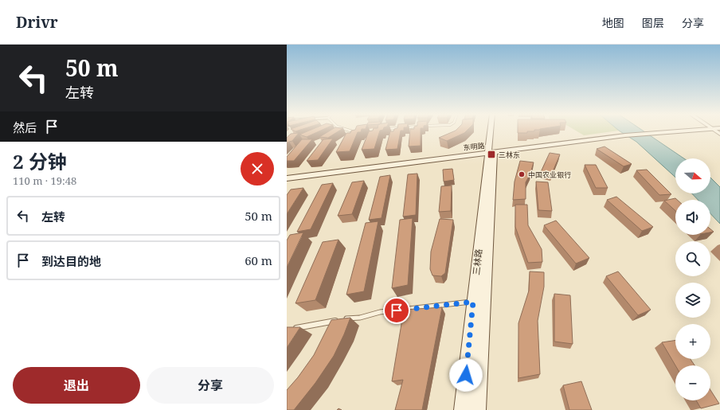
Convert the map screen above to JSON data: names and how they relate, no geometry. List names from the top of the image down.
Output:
{
  "streets": {
    "main road": ["东明路", "三林路"]
  },
  "crossings": [
    ["东明路", "三林路"]
  ],
  "places": {
    "transit": ["三林东"],
    "other": ["中国农业银行"]
  },
  "north": "right",
  "page": {
    "header": "Drivr",
    "nav": ["地图", "图层", "分享"],
    "turn": ["50 m", "左转"],
    "then": "然后",
    "heading": ["2 分钟", "110 m · 19:48"],
    "map_buttons": ["+", "−"],
    "list": [
      {
        "name": "左转",
        "value": "50 m"
      },
      {
        "name": "到达目的地",
        "value": "60 m"
      }
    ],
    "buttons": ["退出", "分享"]
  }
}
